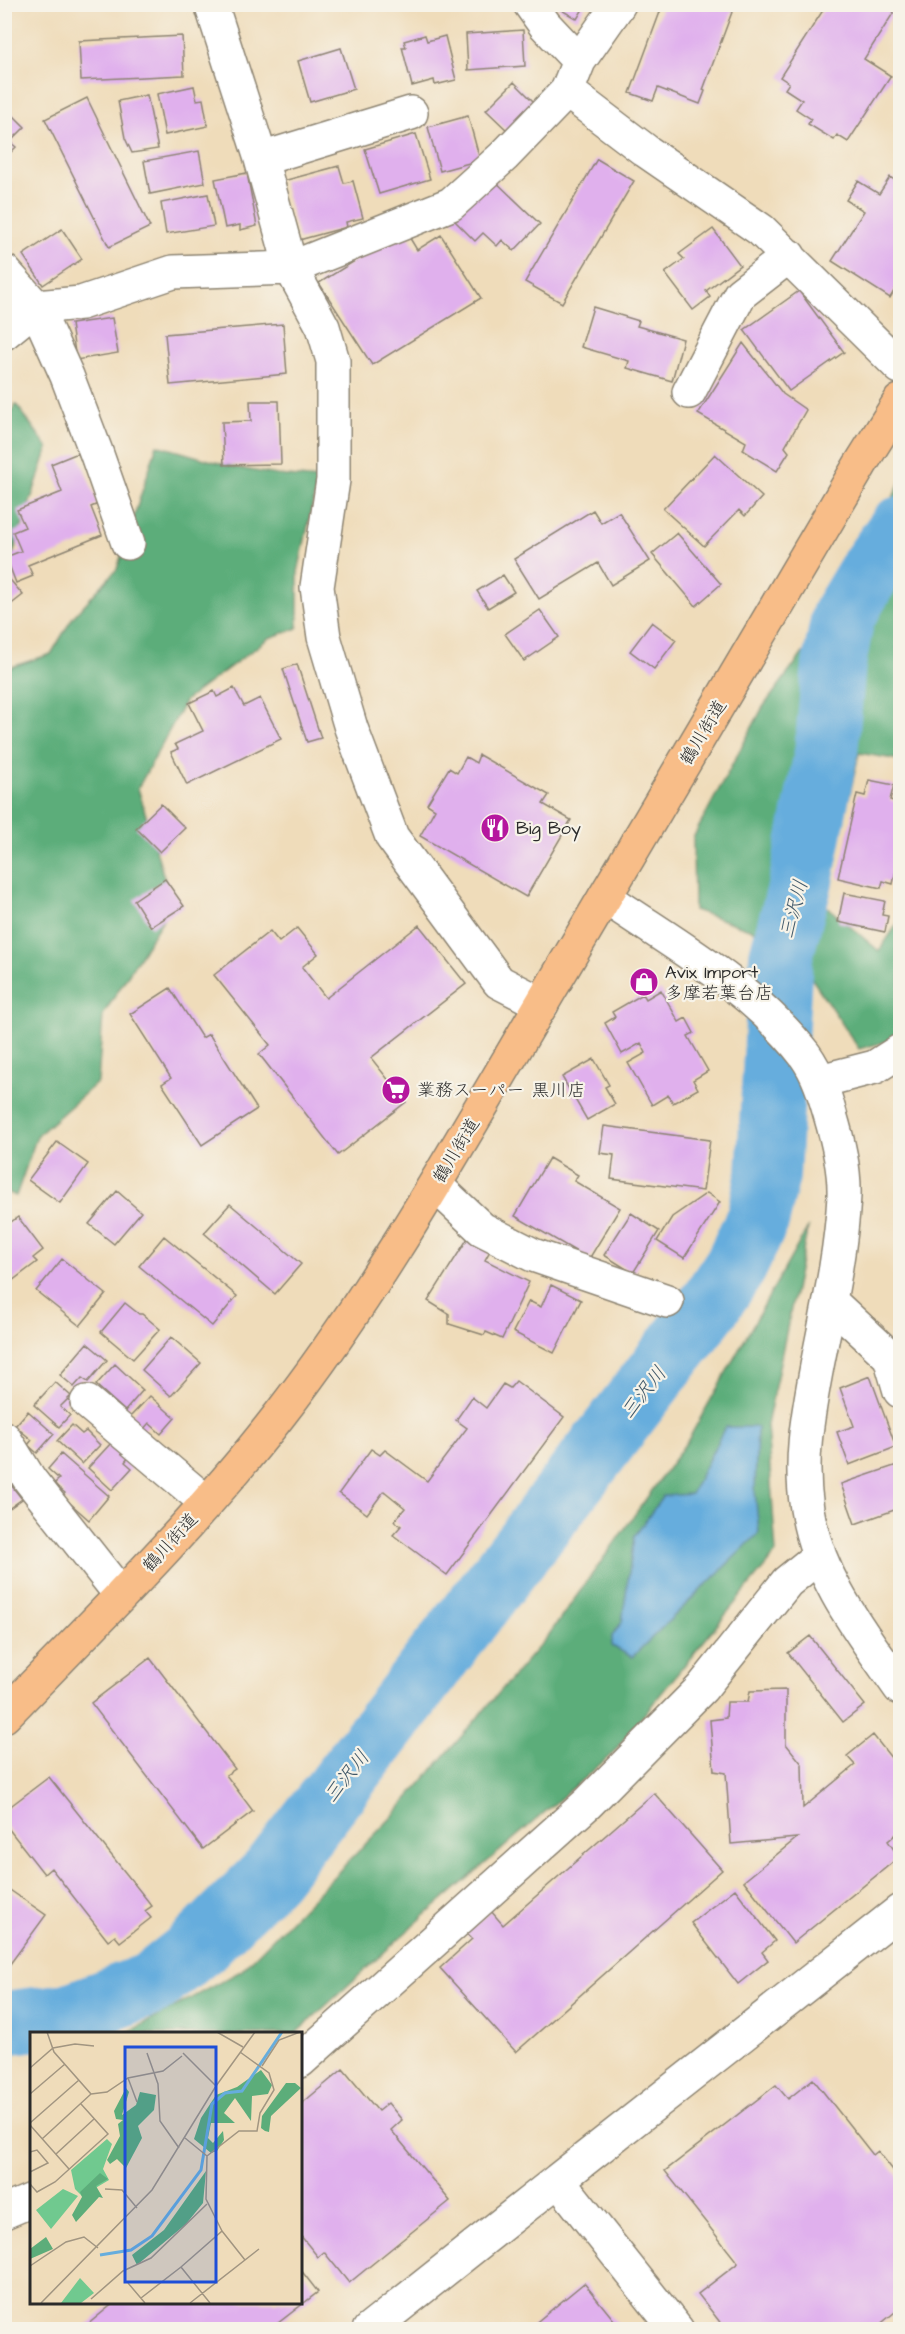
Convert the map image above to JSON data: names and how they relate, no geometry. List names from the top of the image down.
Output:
{
  "streets": {
    "main road": ["鶴川街道"]
  },
  "water": ["三沢川"],
  "places": {
    "restaurant": ["Big Boy"],
    "shop": ["Avix Import 多摩若葉台店"],
    "supermarket": ["業務スーパー 黒川店"]
  }
}
